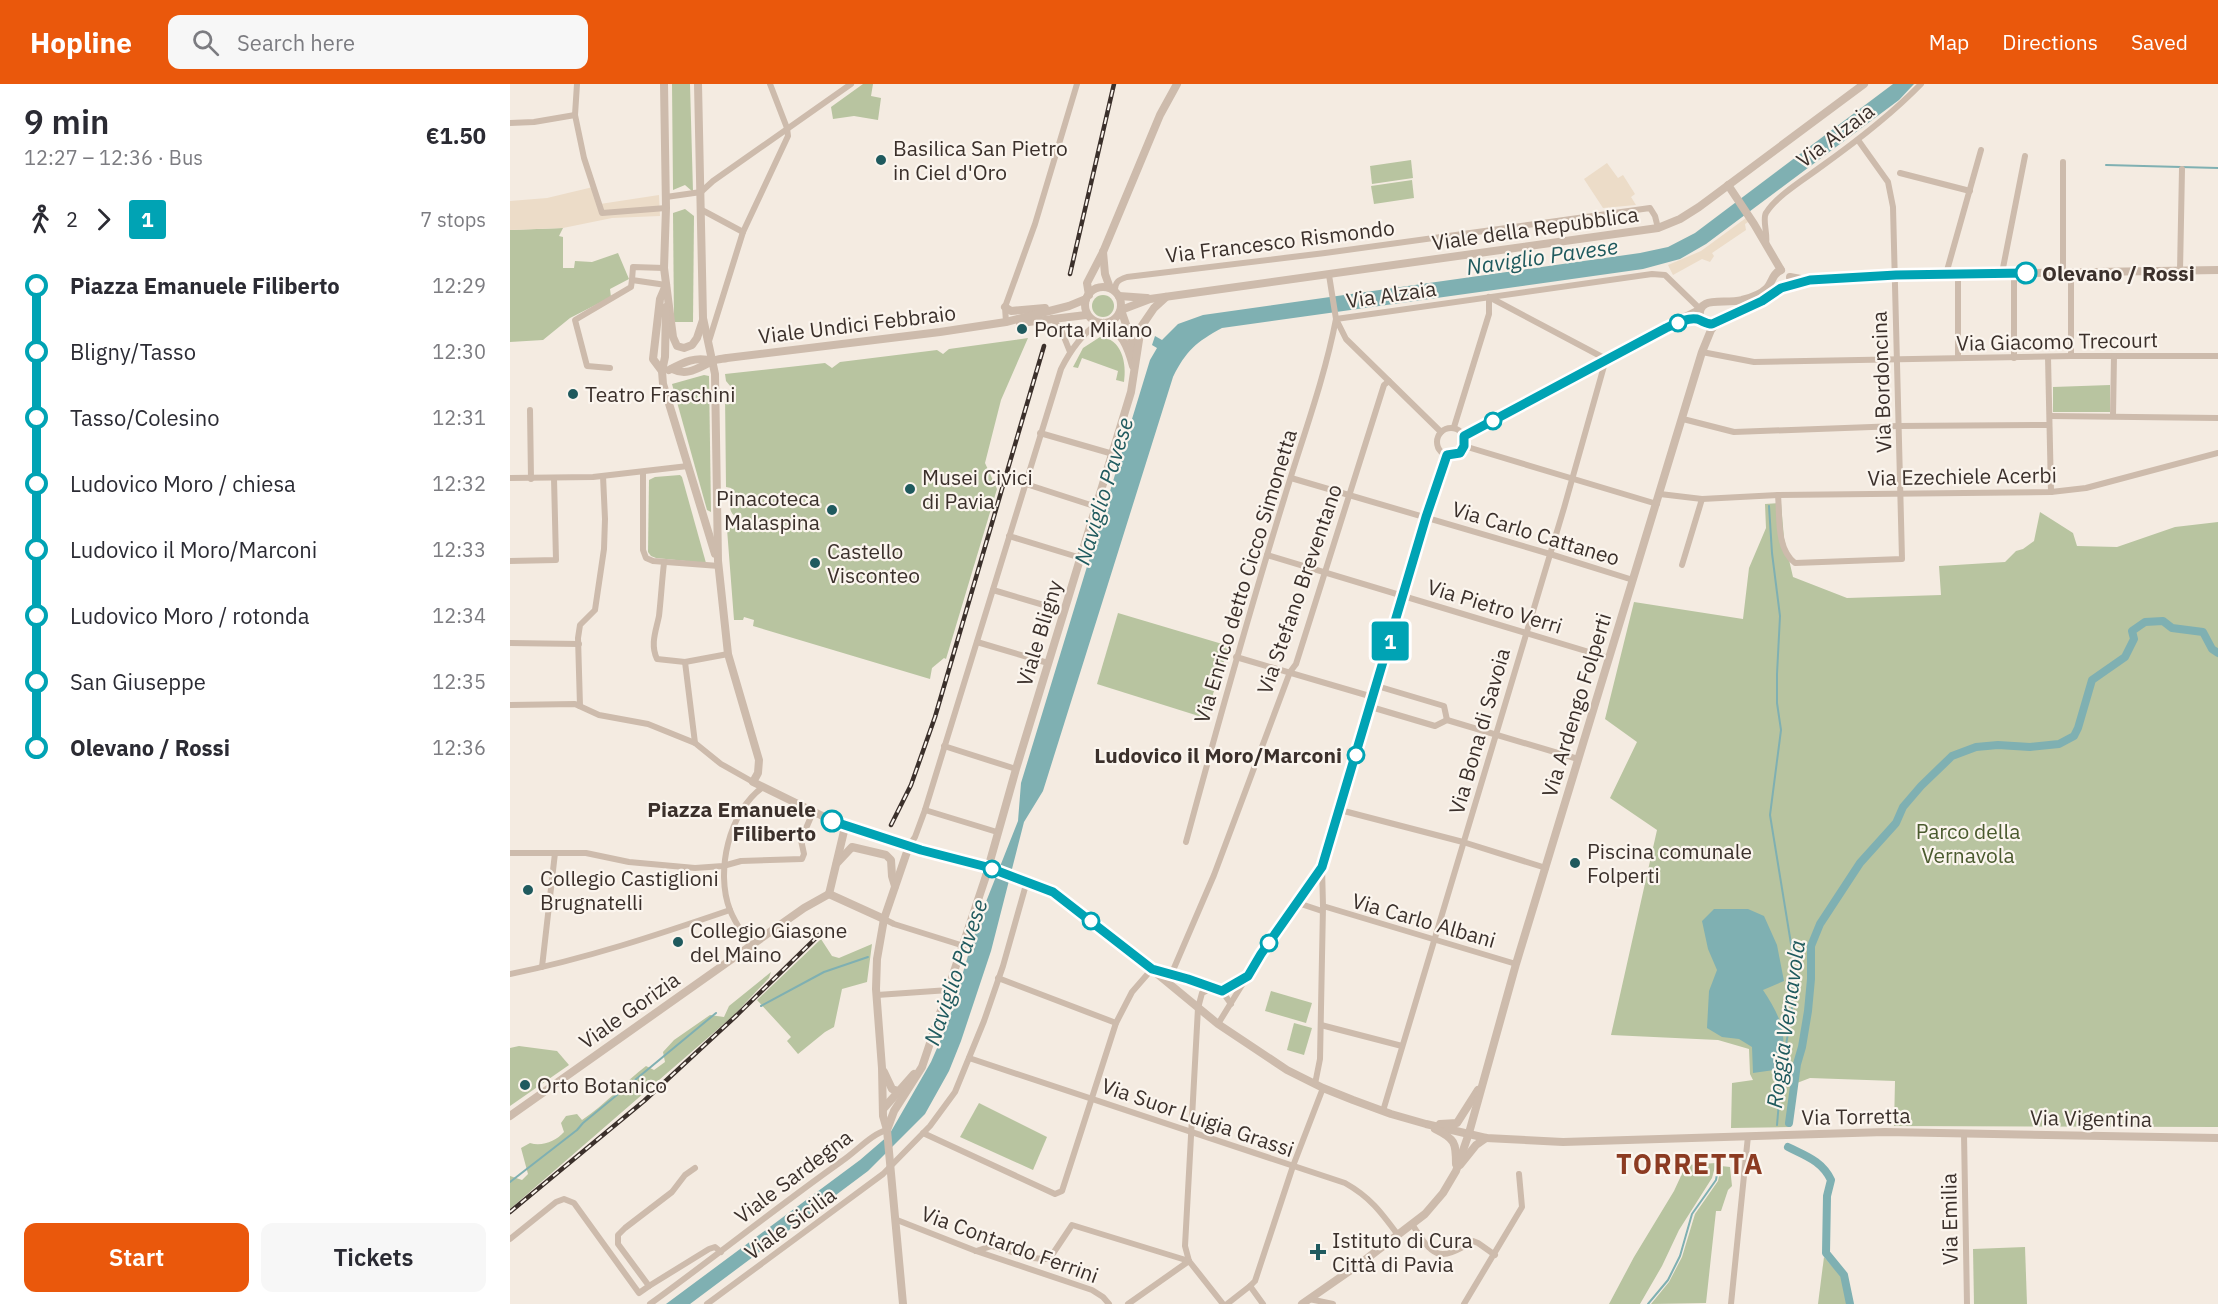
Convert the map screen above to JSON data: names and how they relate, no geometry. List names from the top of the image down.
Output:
{
  "streets": {
    "street": [
      "Via Alzaia",
      "Viale della Repubblica",
      "Via Francesco Rismondo",
      "Viale Undici Febbraio",
      "Via Giacomo Trecourt",
      "Via Bordoncina",
      "Via Ezechiele Acerbi",
      "Via Carlo Cattaneo",
      "Via Enrico detto Cicco Simonetta",
      "Via Stefano Breventano",
      "Via Pietro Verri",
      "Viale Bligny",
      "Via Ardengo Folperti",
      "Via Bona di Savoia",
      "Via Carlo Albani",
      "Viale Gorizia",
      "Via Torretta",
      "Via Suor Luigia Grassi",
      "Via Vigentina",
      "Viale Sardegna",
      "Via Emilia",
      "Viale Sicilia",
      "Via Contardo Ferrini"
    ]
  },
  "crossings": [
    ["Via Alzaia", "Via Bordoncina"],
    ["Via Alzaia", "Via Enrico detto Cicco Simonetta"],
    ["Via Alzaia", "Via Ardengo Folperti"],
    ["Viale della Repubblica", "Via Francesco Rismondo"],
    ["Viale della Repubblica", "Viale Bligny"],
    ["Via Francesco Rismondo", "Viale Undici Febbraio"],
    ["Via Francesco Rismondo", "Viale Bligny"],
    ["Viale Undici Febbraio", "Viale Bligny"],
    ["Via Giacomo Trecourt", "Via Bordoncina"],
    ["Via Giacomo Trecourt", "Via Ardengo Folperti"],
    ["Via Bordoncina", "Via Ezechiele Acerbi"],
    ["Via Ezechiele Acerbi", "Via Ardengo Folperti"],
    ["Via Carlo Cattaneo", "Via Enrico detto Cicco Simonetta"],
    ["Via Carlo Cattaneo", "Via Stefano Breventano"],
    ["Via Carlo Cattaneo", "Via Ardengo Folperti"],
    ["Via Carlo Cattaneo", "Via Bona di Savoia"],
    ["Via Enrico detto Cicco Simonetta", "Via Pietro Verri"],
    ["Via Stefano Breventano", "Via Pietro Verri"],
    ["Via Pietro Verri", "Via Ardengo Folperti"],
    ["Via Pietro Verri", "Via Bona di Savoia"],
    ["Via Ardengo Folperti", "Via Carlo Albani"],
    ["Via Ardengo Folperti", "Via Torretta"],
    ["Via Bona di Savoia", "Via Carlo Albani"],
    ["Via Torretta", "Via Vigentina"],
    ["Via Torretta", "Via Emilia"],
    ["Via Suor Luigia Grassi", "Viale Sicilia"],
    ["Via Vigentina", "Via Emilia"]
  ],
  "districts": ["TORRETTA"],
  "water": ["Naviglio Pavese", "Roggia Vernavola"],
  "parks": ["Parco della Vernavola"],
  "places": {
    "other": [
      "Basilica San Pietro in Ciel d'Oro",
      "Olevano / Rossi",
      "Porta Milano",
      "Teatro Fraschini",
      "Musei Civici di Pavia",
      "Pinacoteca Malaspina",
      "Castello Visconteo",
      "Ludovico il Moro/Marconi",
      "Piazza Emanuele Filiberto",
      "Piscina comunale Folperti",
      "Collegio Castiglioni Brugnatelli",
      "Collegio Giasone del Maino",
      "Orto Botanico"
    ],
    "health": ["Istituto di Cura Città di Pavia"]
  },
  "lines": ["bus line 1"],
  "page": {
    "header": "Hopline",
    "search": "Search here",
    "nav": ["Map", "Directions", "Saved"],
    "heading": ["9 min", "12:27 – 12:36 · Bus", "€1.50"],
    "on_map": "1",
    "legs": ["2", "1", "7 stops"],
    "list": [
      {
        "name": "Piazza Emanuele Filiberto",
        "value": "12:29"
      },
      {
        "name": "Bligny/Tasso",
        "value": "12:30"
      },
      {
        "name": "Tasso/Colesino",
        "value": "12:31"
      },
      {
        "name": "Ludovico Moro / chiesa",
        "value": "12:32"
      },
      {
        "name": "Ludovico il Moro/Marconi",
        "value": "12:33"
      },
      {
        "name": "Ludovico Moro / rotonda",
        "value": "12:34"
      },
      {
        "name": "San Giuseppe",
        "value": "12:35"
      },
      {
        "name": "Olevano / Rossi",
        "value": "12:36"
      }
    ],
    "buttons": ["Start", "Tickets"]
  }
}
